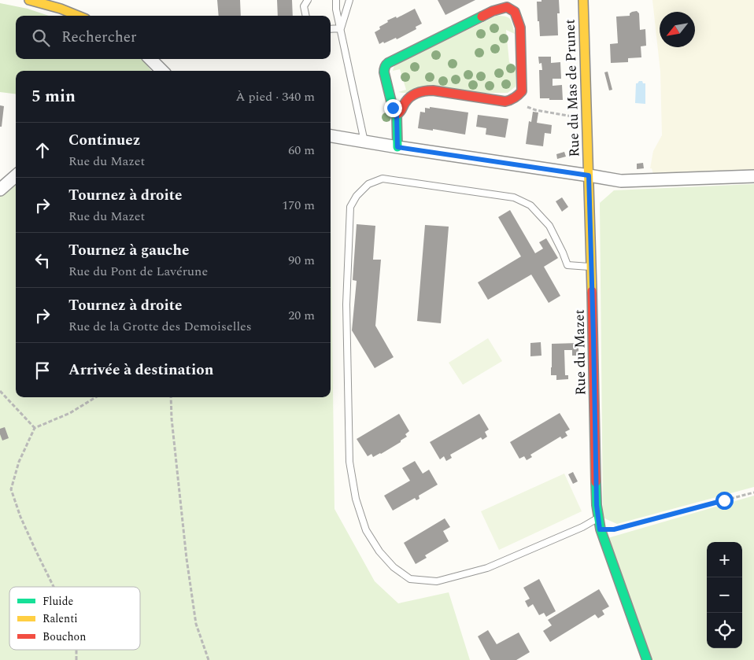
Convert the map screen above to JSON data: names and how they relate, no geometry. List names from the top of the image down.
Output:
{
  "streets": {
    "street": ["Rue du Mas de Prunet", "Rue du Mazet"]
  },
  "crossings": [
    ["Rue du Mas de Prunet", "Rue du Mazet"]
  ],
  "legend": ["Fluide", "Ralenti", "Bouchon"],
  "north": "bottom left",
  "page": {
    "search": "Rechercher",
    "heading": ["5 min", "À pied · 340 m"],
    "list": [
      ["Continuez", "Rue du Mazet", "60 m"],
      ["Tournez à droite", "Rue du Mazet", "170 m"],
      ["Tournez à gauche", "Rue du Pont de Lavérune", "90 m"],
      ["Tournez à droite", "Rue de la Grotte des Demoiselles", "20 m"],
      "Arrivée à destination"
    ],
    "map_buttons": ["+", "−"]
  }
}
